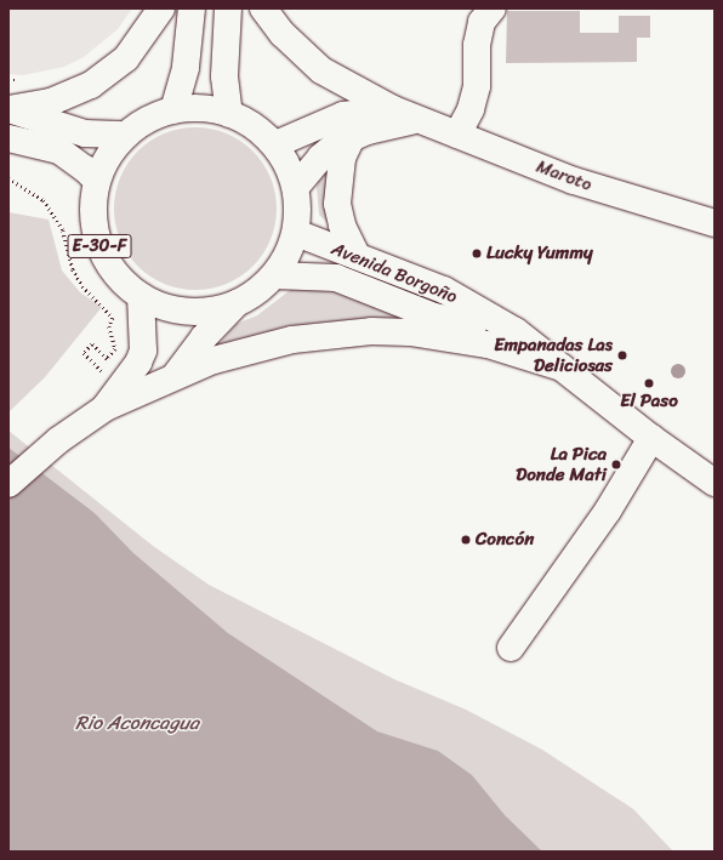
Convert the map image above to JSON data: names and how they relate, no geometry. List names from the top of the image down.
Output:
{
  "streets": {
    "main road": ["Maroto", "E-30-F", "Avenida Borgoño"]
  },
  "crossings": [
    ["Maroto", "E-30-F"],
    ["E-30-F", "Avenida Borgoño"]
  ],
  "water": ["Rio Aconcagua"],
  "places": [
    "Lucky Yummy",
    "Empanadas Las Deliciosas",
    "El Paso",
    "La Pica Donde Mati",
    "Concón"
  ]
}
